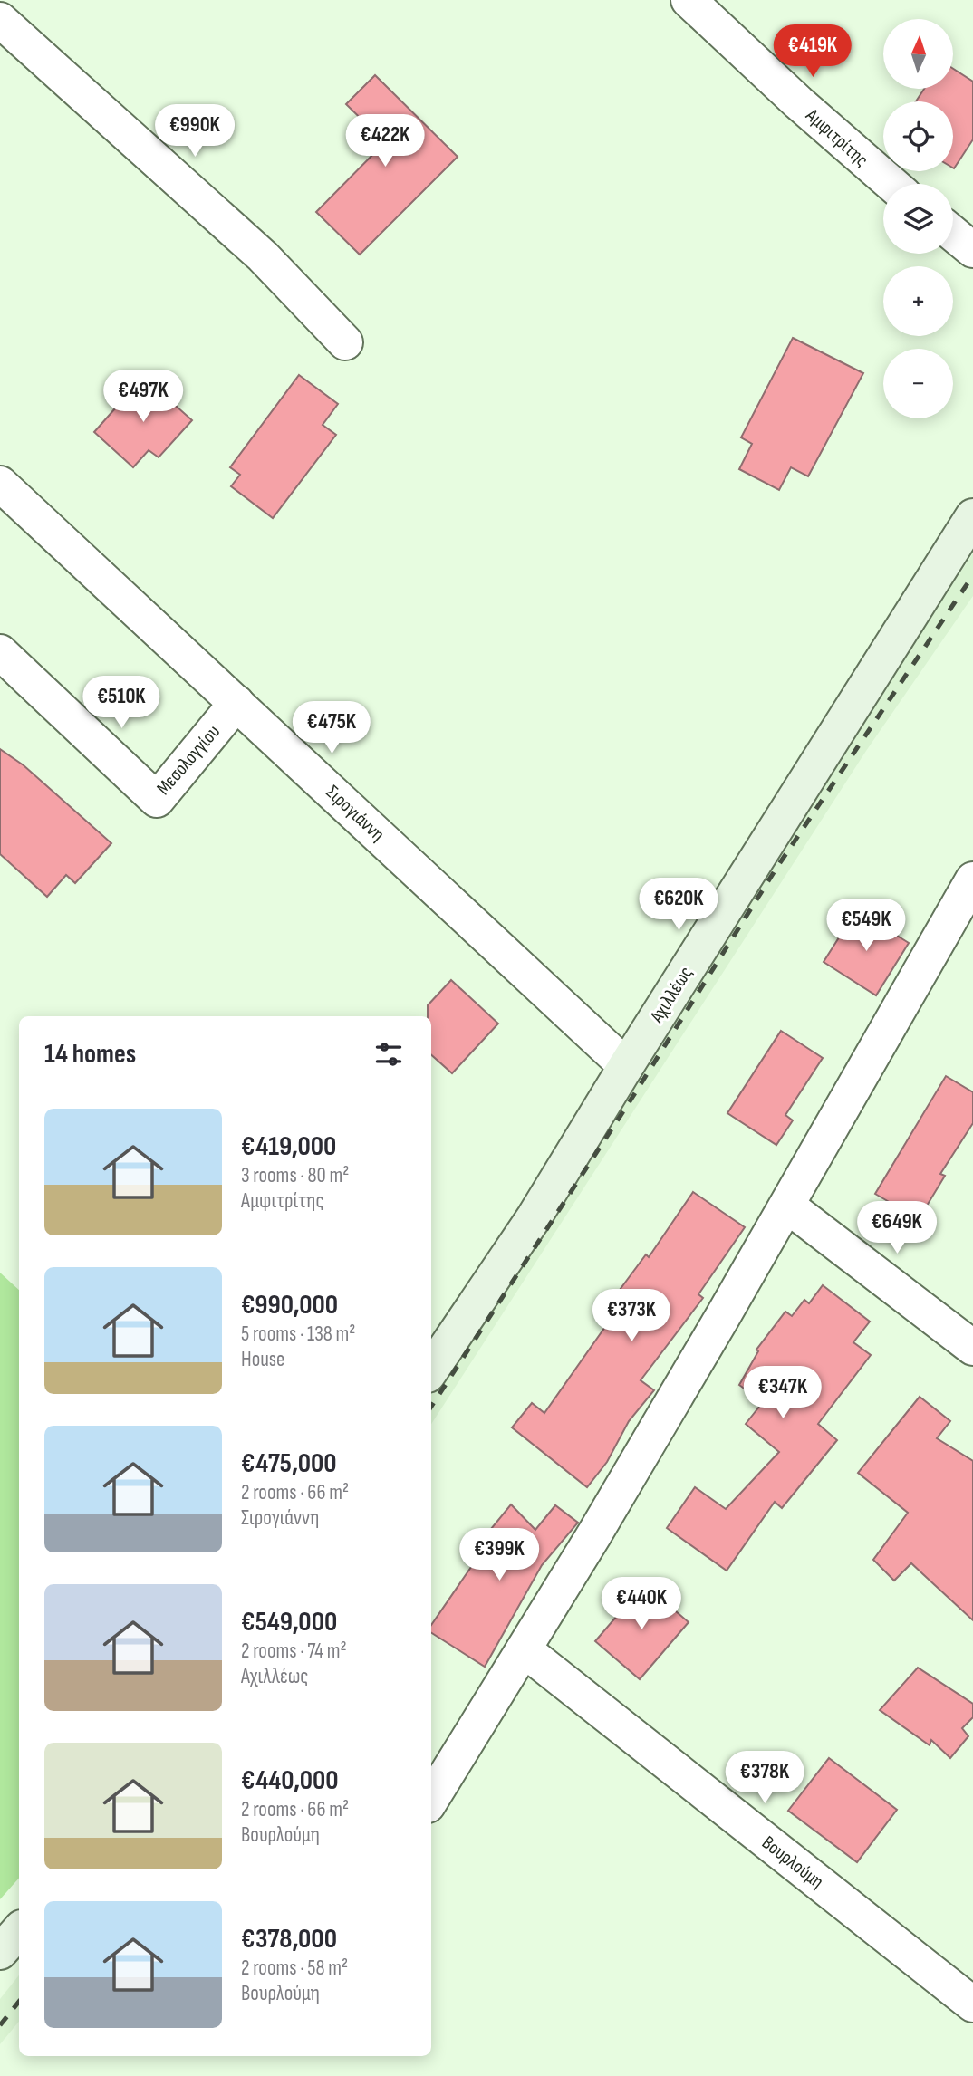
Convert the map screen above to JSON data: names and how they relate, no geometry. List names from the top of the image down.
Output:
{
  "streets": {
    "street": [
      "Αμφιτρίτης",
      "Μεσολογγίου",
      "Σιρογιάννη",
      "Αχιλλέως",
      "Βουρλούμη"
    ]
  },
  "crossings": [
    ["Μεσολογγίου", "Σιρογιάννη"],
    ["Σιρογιάννη", "Αχιλλέως"]
  ],
  "north": "top",
  "page": {
    "map_buttons": ["+", "−"],
    "price": [
      "€419K",
      "€990K",
      "€422K",
      "€497K",
      "€510K",
      "€475K",
      "€620K",
      "€549K",
      "€649K",
      "€373K",
      "€347K",
      "€399K",
      "€440K",
      "€378K"
    ],
    "heading": "14 homes",
    "list": [
      {
        "name": "€419,000",
        "note": "3 rooms · 80 m² · Αμφιτρίτης"
      },
      {
        "name": "€990,000",
        "note": "5 rooms · 138 m² · House"
      },
      {
        "name": "€475,000",
        "note": "2 rooms · 66 m² · Σιρογιάννη"
      },
      {
        "name": "€549,000",
        "note": "2 rooms · 74 m² · Αχιλλέως"
      },
      {
        "name": "€440,000",
        "note": "2 rooms · 66 m² · Βουρλούμη"
      },
      {
        "name": "€378,000",
        "note": "2 rooms · 58 m² · Βουρλούμη"
      }
    ]
  }
}
